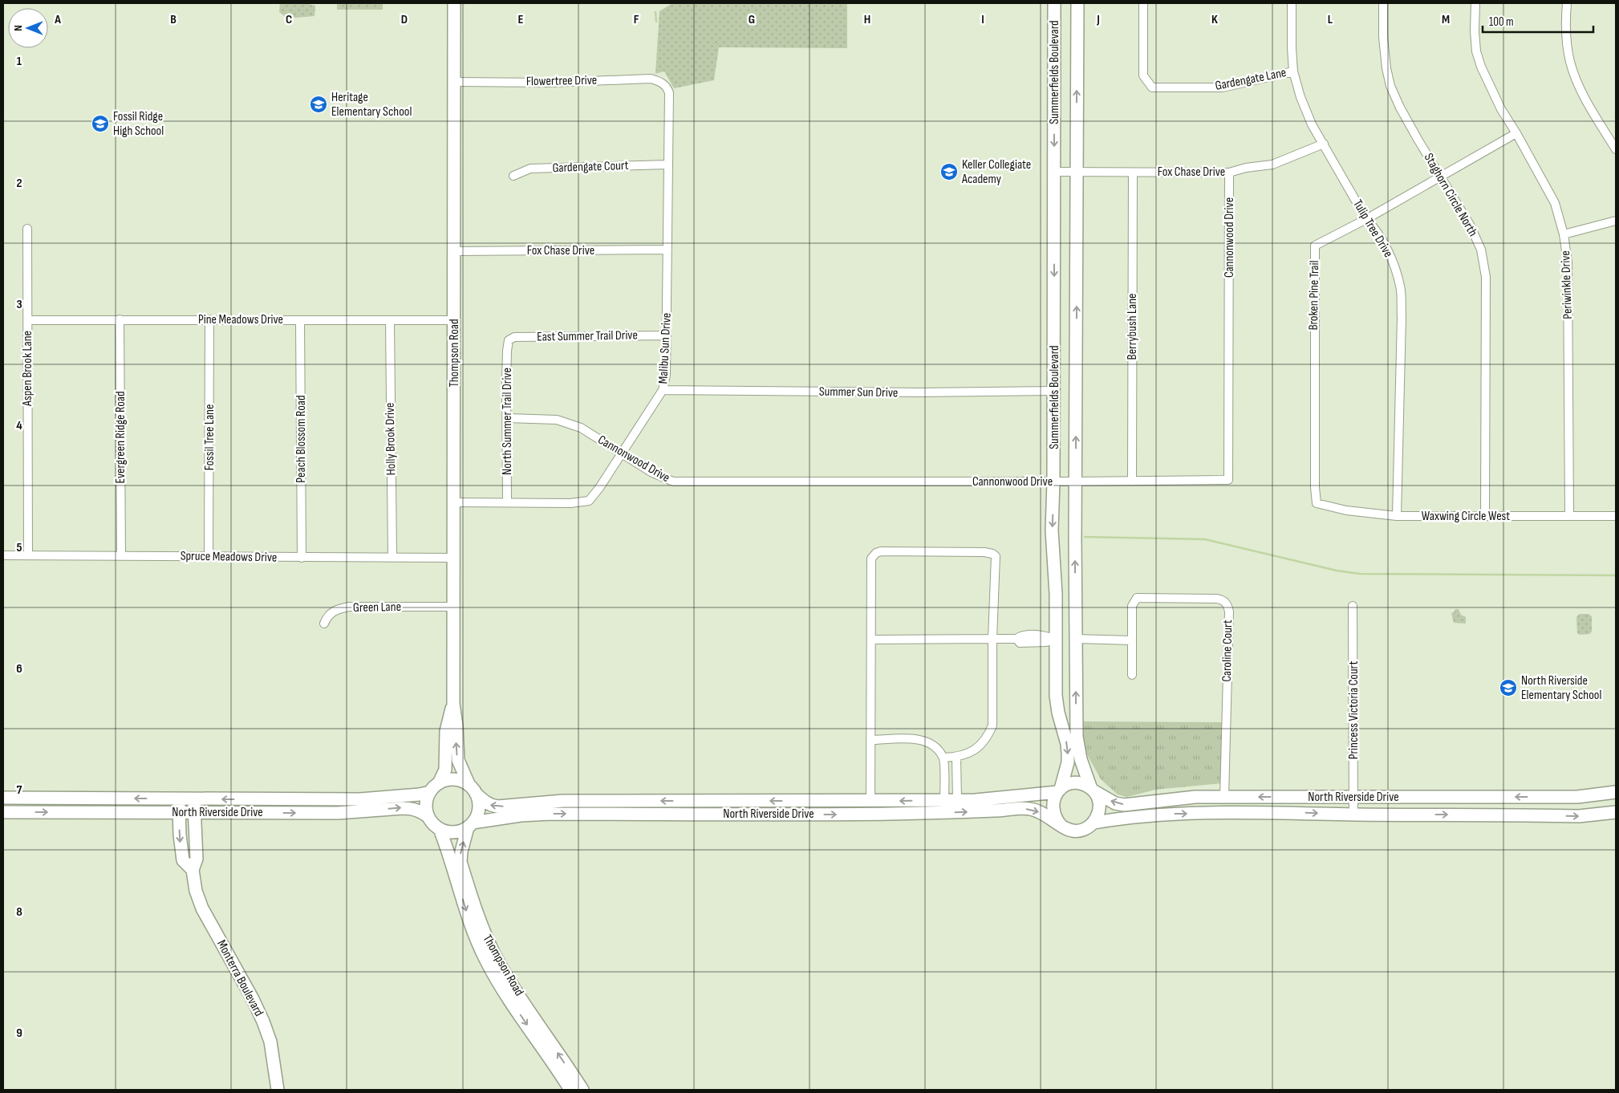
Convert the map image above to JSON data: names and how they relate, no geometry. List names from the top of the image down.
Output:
{
  "streets": {
    "street": [
      "Summerfields Boulevard",
      "Gardengate Lane",
      "Flowertree Drive",
      "Gardengate Court",
      "Fox Chase Drive",
      "Staghorn Circle North",
      "Tulip Tree Drive",
      "Cannonwood Drive",
      "Periwinkle Drive",
      "Broken Pine Trail",
      "Pine Meadows Drive",
      "Berrybush Lane",
      "East Summer Trail Drive",
      "Malibu Sun Drive",
      "Thompson Road",
      "Aspen Brook Lane",
      "Summer Sun Drive",
      "North Summer Trail Drive",
      "Evergreen Ridge Road",
      "Fossil Tree Lane",
      "Peach Blossom Road",
      "Holly Brook Drive",
      "Waxwing Circle West",
      "Spruce Meadows Drive",
      "Green Lane",
      "Caroline Court",
      "Princess Victoria Court",
      "North Riverside Drive",
      "Monterra Boulevard"
    ]
  },
  "crossings": [
    ["Summerfields Boulevard", "Fox Chase Drive"],
    ["Summerfields Boulevard", "Cannonwood Drive"],
    ["Summerfields Boulevard", "Summer Sun Drive"],
    ["Summerfields Boulevard", "North Riverside Drive"],
    ["Gardengate Lane", "Tulip Tree Drive"],
    ["Flowertree Drive", "Malibu Sun Drive"],
    ["Flowertree Drive", "Thompson Road"],
    ["Gardengate Court", "Malibu Sun Drive"],
    ["Fox Chase Drive", "Tulip Tree Drive"],
    ["Fox Chase Drive", "Cannonwood Drive"],
    ["Fox Chase Drive", "Berrybush Lane"],
    ["Fox Chase Drive", "Malibu Sun Drive"],
    ["Fox Chase Drive", "Thompson Road"],
    ["Staghorn Circle North", "Broken Pine Trail"],
    ["Staghorn Circle North", "Waxwing Circle West"],
    ["Tulip Tree Drive", "Broken Pine Trail"],
    ["Tulip Tree Drive", "Waxwing Circle West"],
    ["Cannonwood Drive", "Berrybush Lane"],
    ["Cannonwood Drive", "Malibu Sun Drive"],
    ["Cannonwood Drive", "North Summer Trail Drive"],
    ["Periwinkle Drive", "Broken Pine Trail"],
    ["Periwinkle Drive", "Waxwing Circle West"],
    ["Broken Pine Trail", "Waxwing Circle West"],
    ["Pine Meadows Drive", "Thompson Road"],
    ["Pine Meadows Drive", "Aspen Brook Lane"],
    ["Pine Meadows Drive", "Evergreen Ridge Road"],
    ["Pine Meadows Drive", "Fossil Tree Lane"],
    ["Pine Meadows Drive", "Peach Blossom Road"],
    ["Pine Meadows Drive", "Holly Brook Drive"],
    ["East Summer Trail Drive", "Malibu Sun Drive"],
    ["East Summer Trail Drive", "North Summer Trail Drive"],
    ["Malibu Sun Drive", "Thompson Road"],
    ["Malibu Sun Drive", "Summer Sun Drive"],
    ["Malibu Sun Drive", "North Summer Trail Drive"],
    ["Thompson Road", "Spruce Meadows Drive"],
    ["Thompson Road", "Green Lane"],
    ["Thompson Road", "North Riverside Drive"],
    ["Aspen Brook Lane", "Spruce Meadows Drive"],
    ["Evergreen Ridge Road", "Spruce Meadows Drive"],
    ["Fossil Tree Lane", "Spruce Meadows Drive"],
    ["Peach Blossom Road", "Spruce Meadows Drive"],
    ["Holly Brook Drive", "Spruce Meadows Drive"],
    ["Caroline Court", "North Riverside Drive"],
    ["Princess Victoria Court", "North Riverside Drive"],
    ["North Riverside Drive", "Monterra Boulevard"]
  ],
  "places": {
    "school or university": [
      "Heritage Elementary School",
      "Fossil Ridge High School",
      "Keller Collegiate Academy",
      "North Riverside Elementary School"
    ]
  },
  "scale_bar": "100 m",
  "north": "left",
  "grid": {
    "columns": [
      "A",
      "B",
      "C",
      "D",
      "E",
      "F",
      "G",
      "H",
      "I",
      "J",
      "K",
      "L",
      "M"
    ],
    "rows": [
      "1",
      "2",
      "3",
      "4",
      "5",
      "6",
      "7",
      "8",
      "9"
    ]
  }
}
